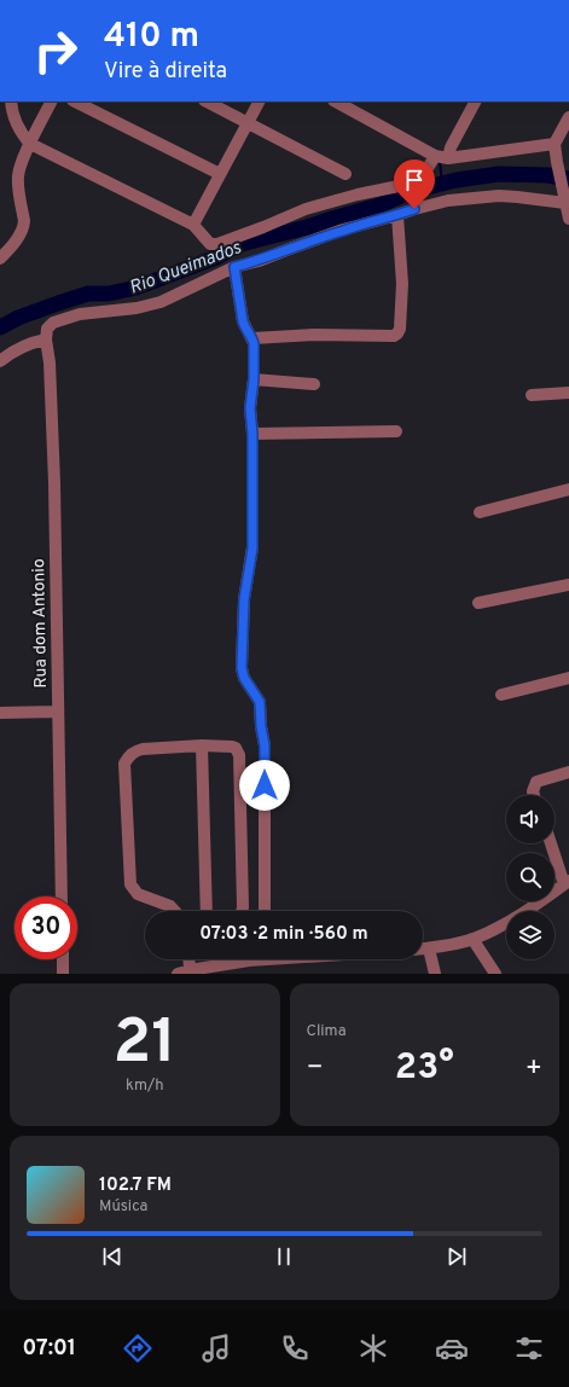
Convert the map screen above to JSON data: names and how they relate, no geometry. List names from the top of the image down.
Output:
{
  "streets": {
    "street": ["Rua dom Antonio"]
  },
  "water": ["Rio Queimados"],
  "page": {
    "turn": ["410 m", "Vire à direita"],
    "limit": "30",
    "trip": "07:03 · 2 min · 560 m",
    "tile": [
      ["21", "km/h"],
      "Clima"
    ],
    "heat": ["−", "23°", "+"],
    "song": ["102.7 FM", "Música"],
    "tabs": "07:01"
  }
}
